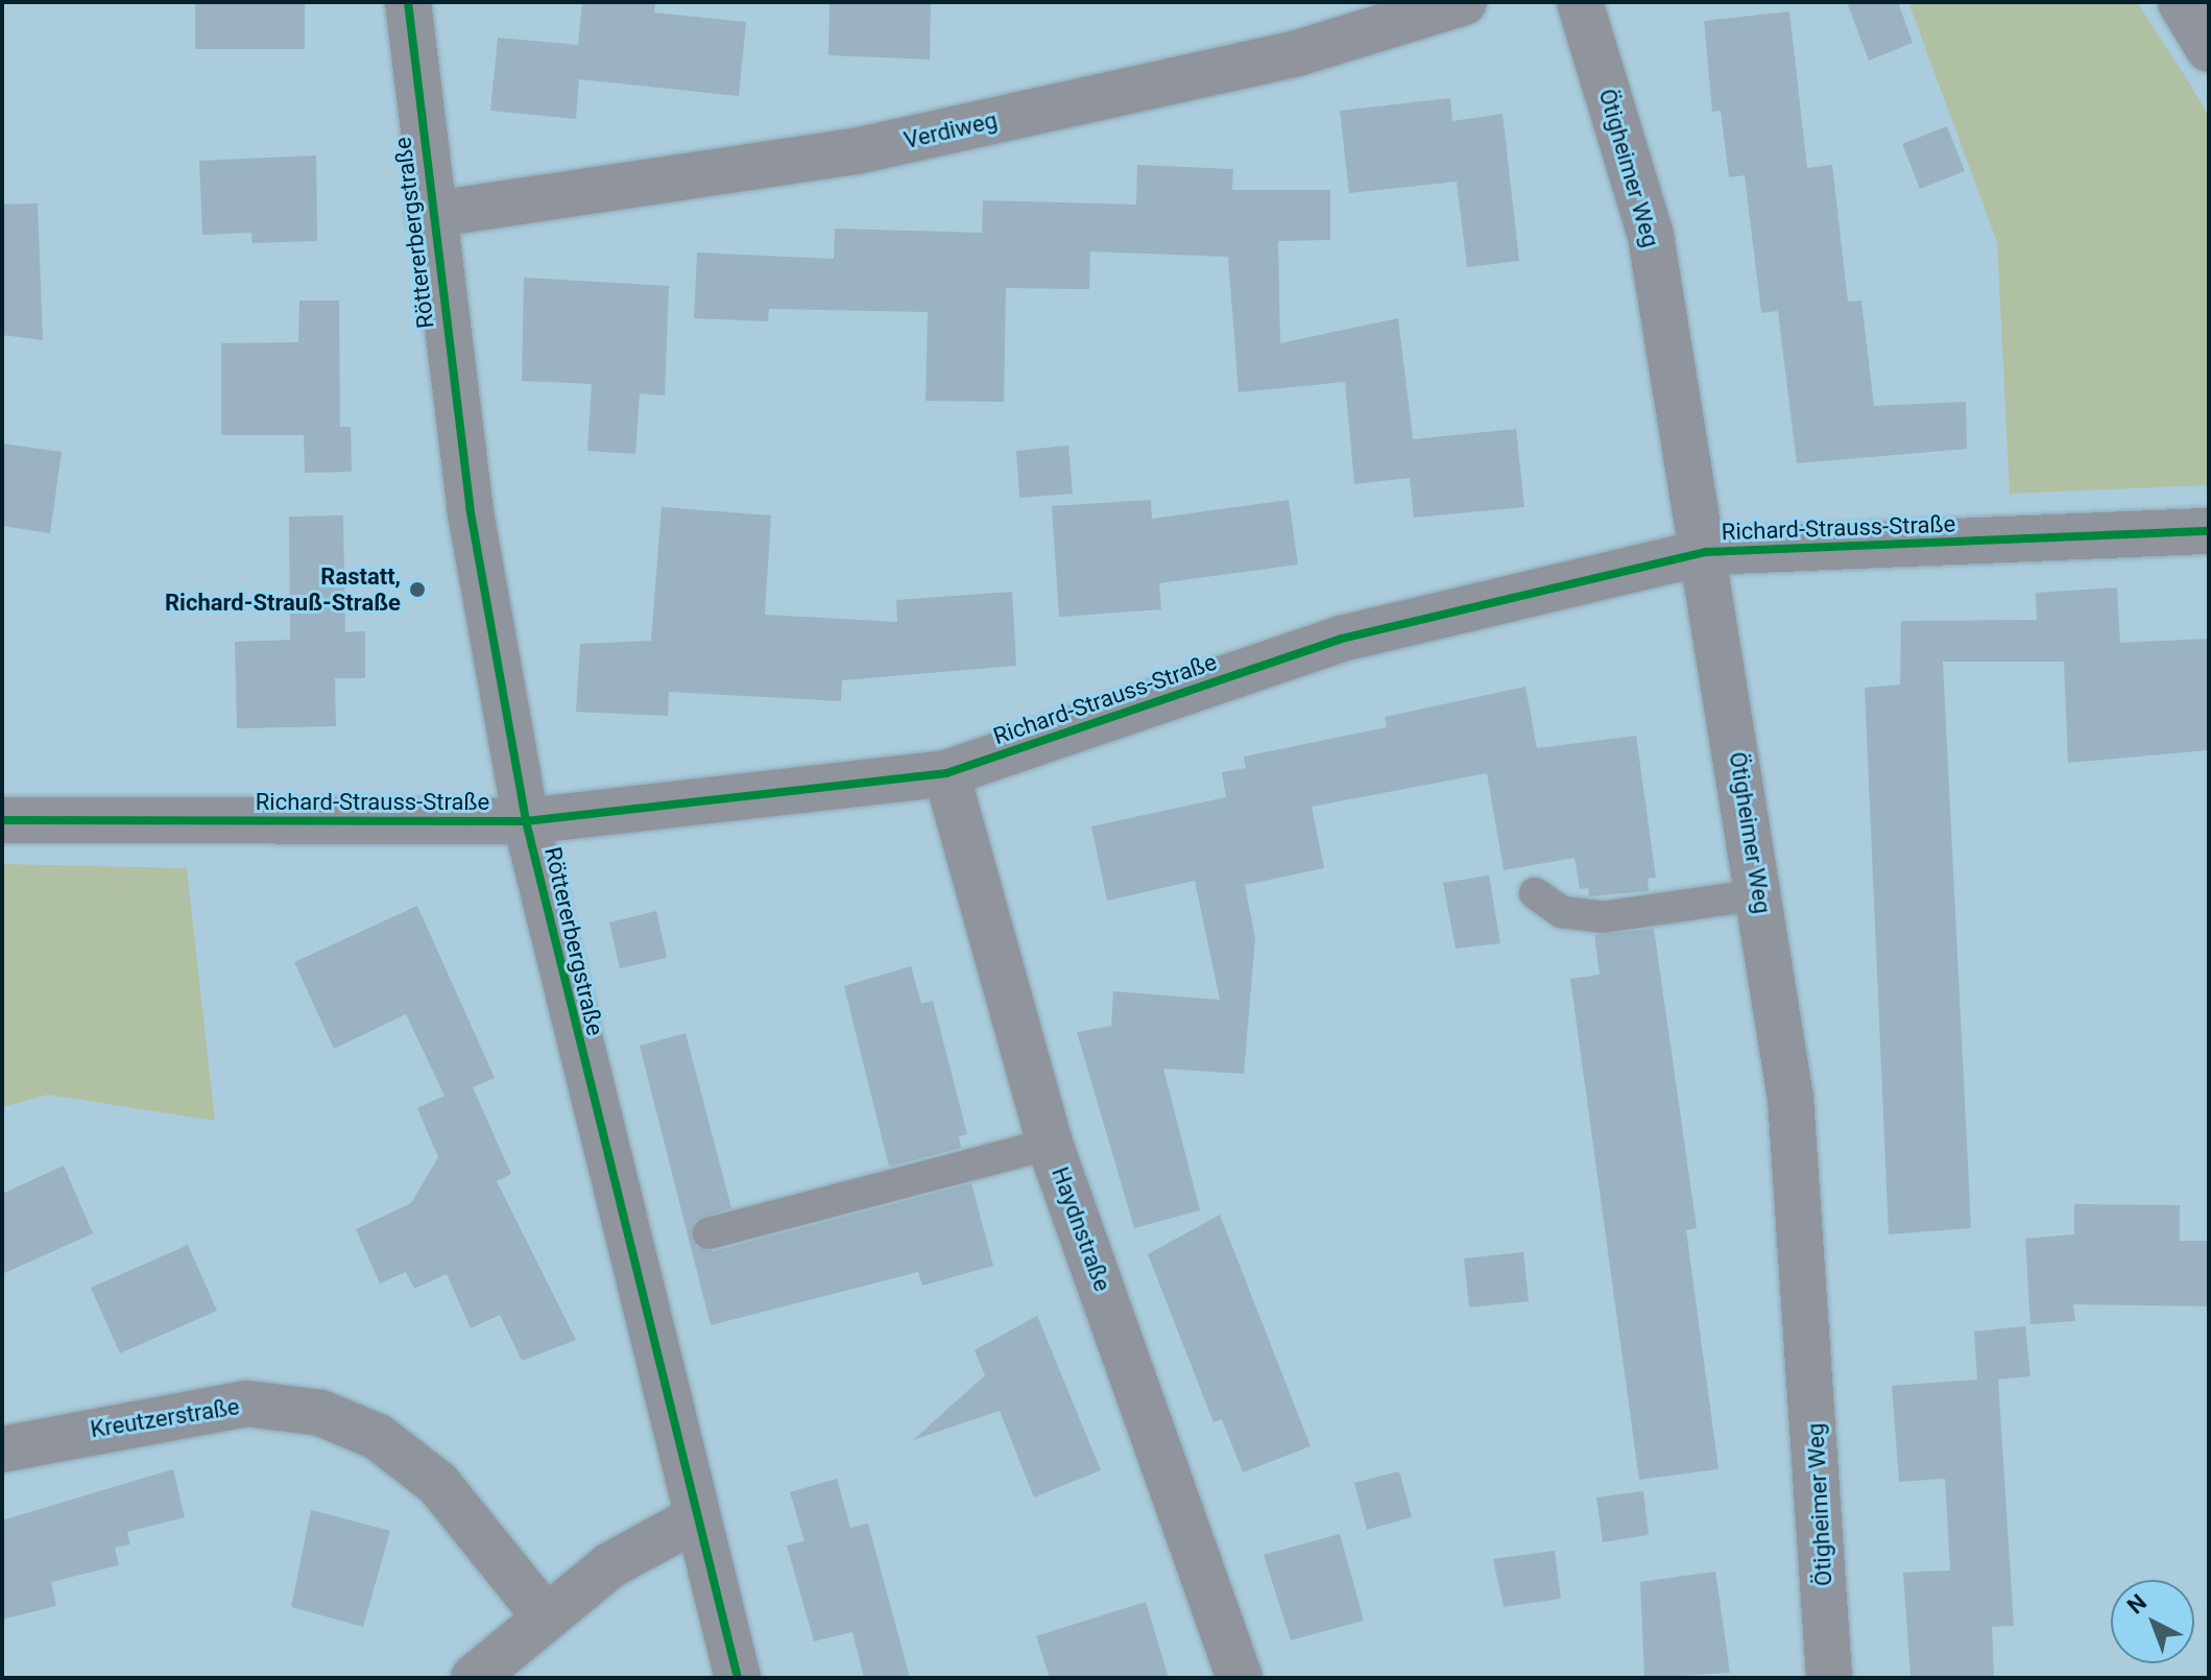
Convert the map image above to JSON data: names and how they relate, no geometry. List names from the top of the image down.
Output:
{
  "streets": {
    "street": [
      "Verdiweg",
      "Ötigheimer Weg",
      "Röttererbergstraße",
      "Richard-Strauss-Straße",
      "Haydnstraße",
      "Kreutzerstraße"
    ]
  },
  "crossings": [
    ["Verdiweg", "Röttererbergstraße"],
    ["Ötigheimer Weg", "Richard-Strauss-Straße"],
    ["Röttererbergstraße", "Richard-Strauss-Straße"],
    ["Richard-Strauss-Straße", "Haydnstraße"]
  ],
  "places": ["Rastatt, Richard-Strauß-Straße"],
  "north": "top left"
}
